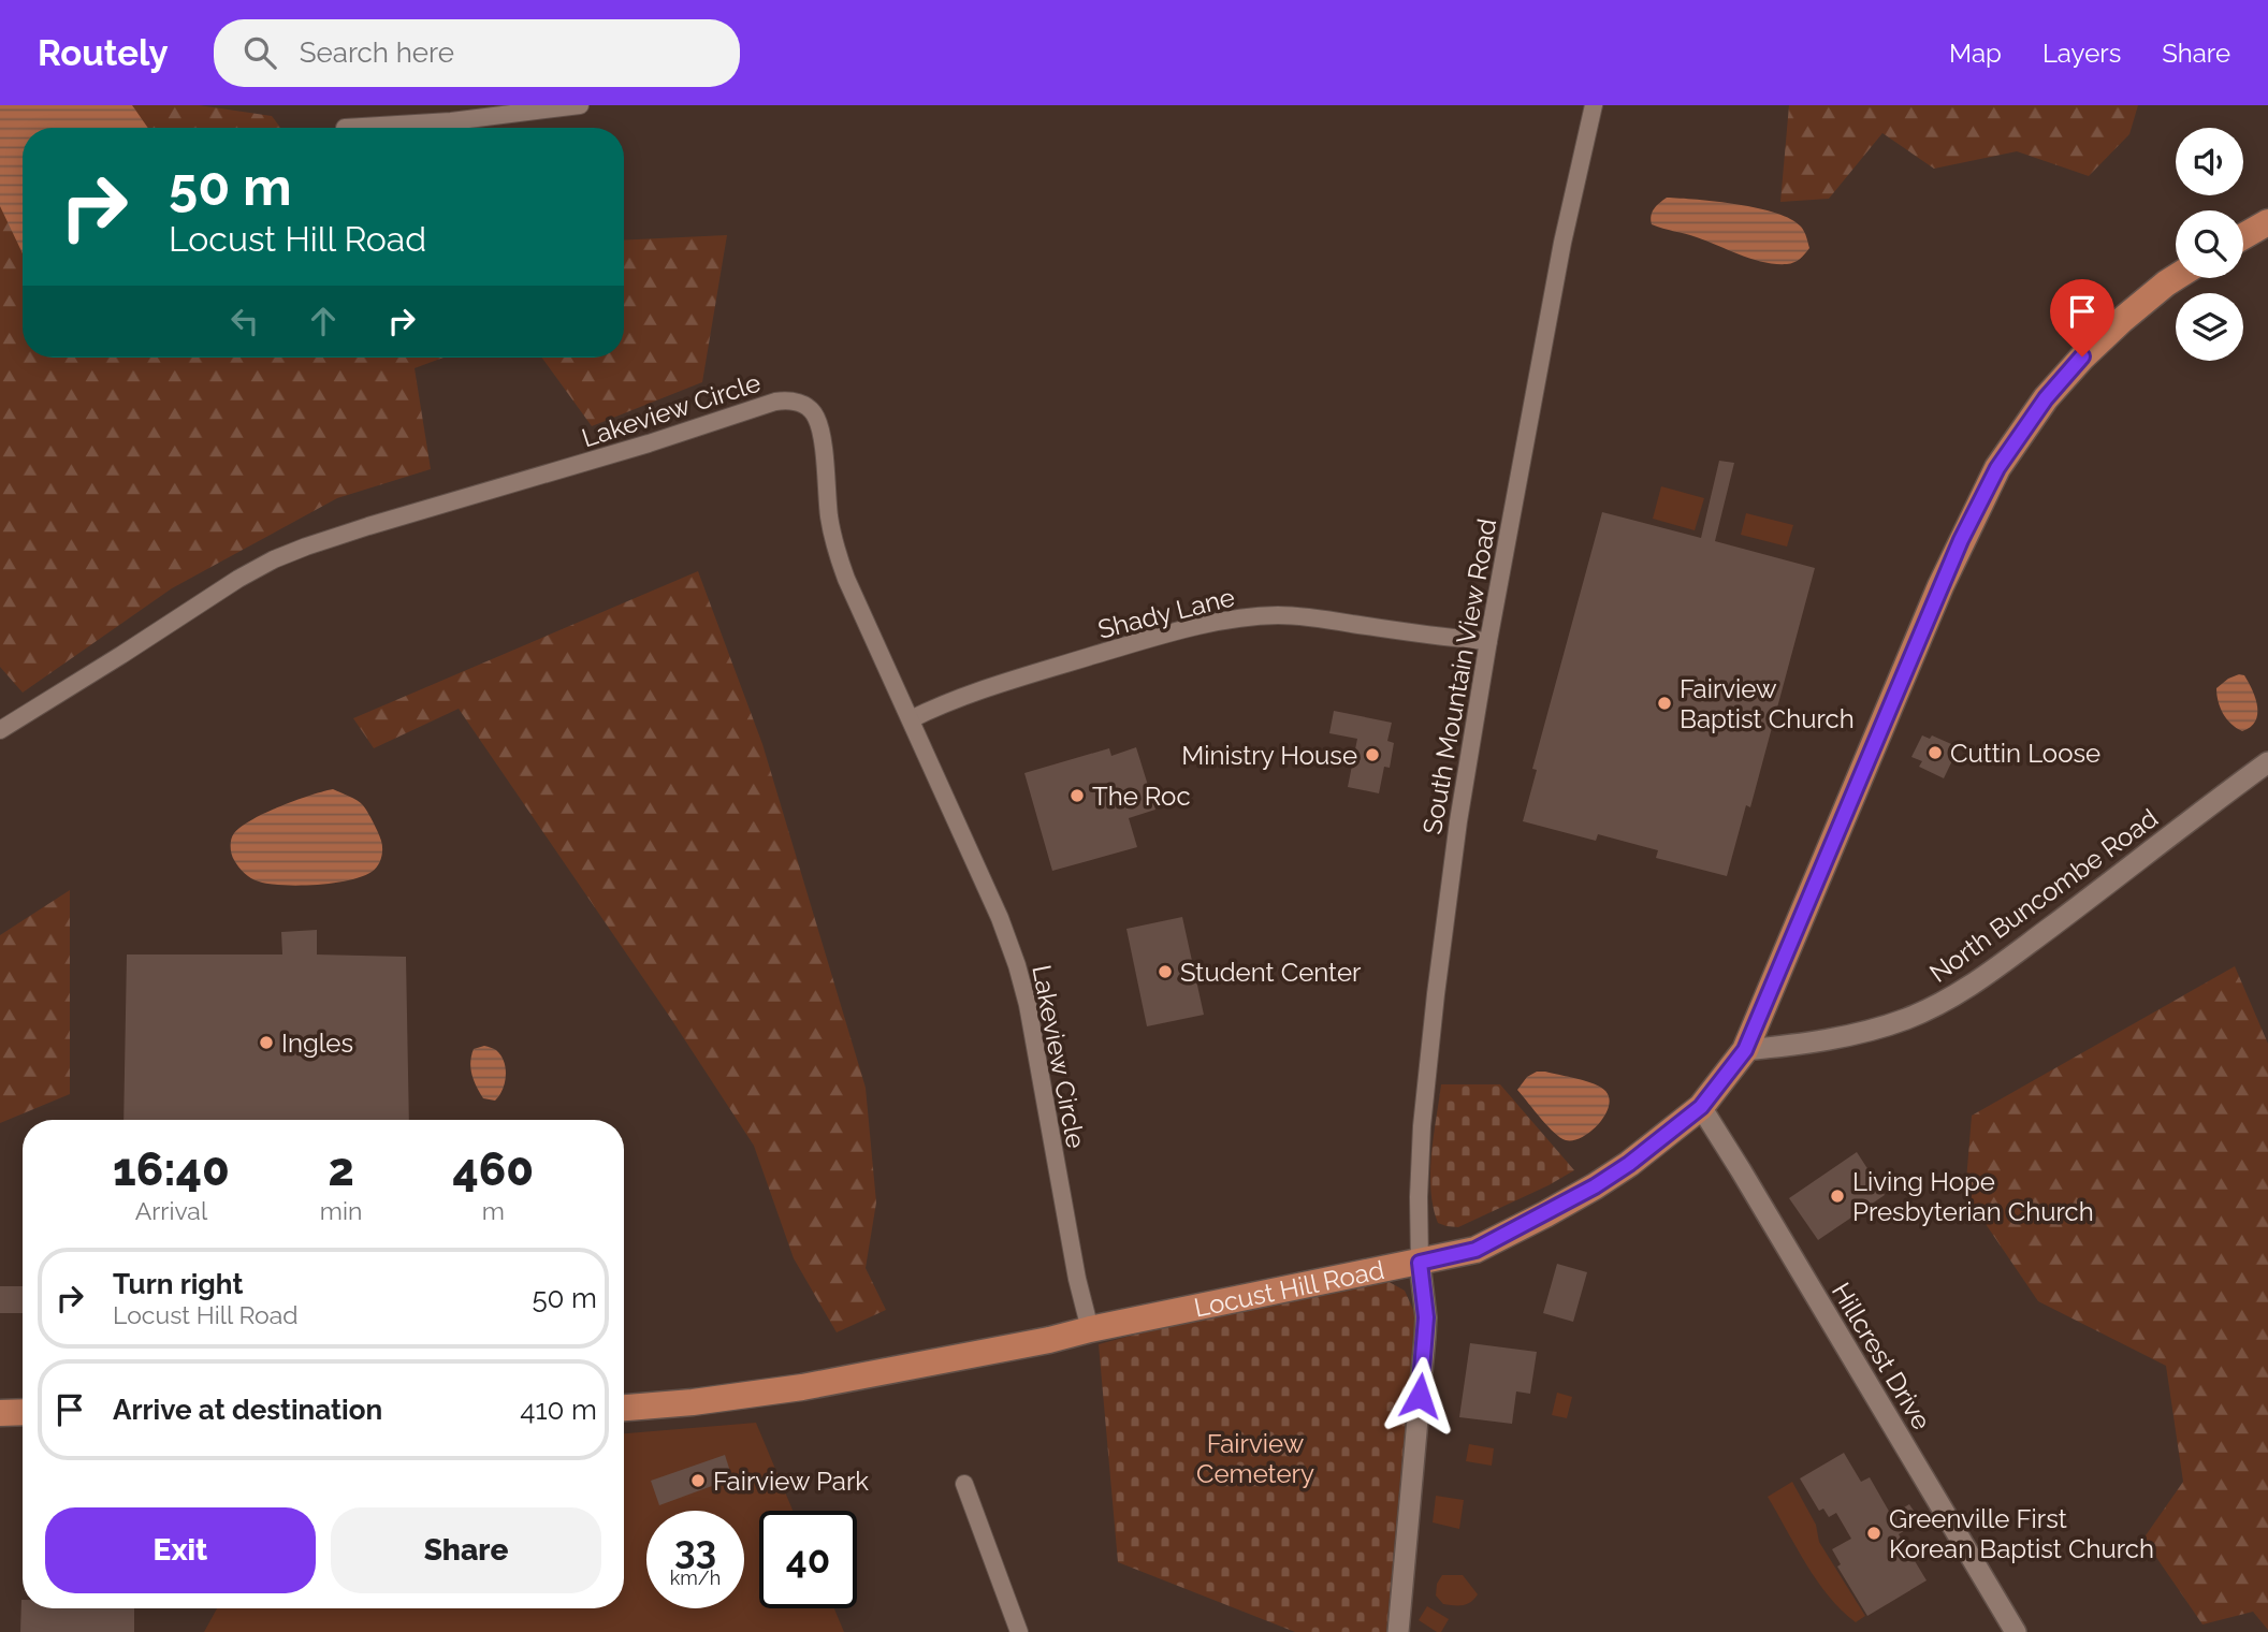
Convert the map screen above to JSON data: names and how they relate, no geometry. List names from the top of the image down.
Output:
{
  "streets": {
    "main road": ["Locust Hill Road"],
    "street": [
      "Lakeview Circle",
      "Shady Lane",
      "South Mountain View Road",
      "North Buncombe Road",
      "Hillcrest Drive"
    ]
  },
  "crossings": [
    ["Lakeview Circle", "Shady Lane"],
    ["Lakeview Circle", "Locust Hill Road"],
    ["Shady Lane", "South Mountain View Road"],
    ["South Mountain View Road", "Locust Hill Road"],
    ["North Buncombe Road", "Locust Hill Road"],
    ["Locust Hill Road", "Hillcrest Drive"]
  ],
  "parks": ["Fairview Cemetery"],
  "places": [
    "Fairview Baptist Church",
    "Cuttin Loose",
    "Ministry House",
    "The Roc",
    "Student Center",
    "Ingles",
    "Living Hope Presbyterian Church",
    "Fairview Park",
    "Greenville First Korean Baptist Church"
  ],
  "page": {
    "header": "Routely",
    "search": "Search here",
    "nav": ["Map", "Layers", "Share"],
    "turn": ["50 m", "Locust Hill Road"],
    "eta": [
      "16:40",
      "Arrival",
      "2",
      "min",
      "460",
      "m"
    ],
    "list": [
      {
        "name": "Turn right",
        "note": "Locust Hill Road",
        "value": "50 m"
      },
      {
        "name": "Arrive at destination",
        "value": "410 m"
      }
    ],
    "buttons": ["Exit", "Share"],
    "speed": "33 km/h",
    "limit": "40"
  }
}
